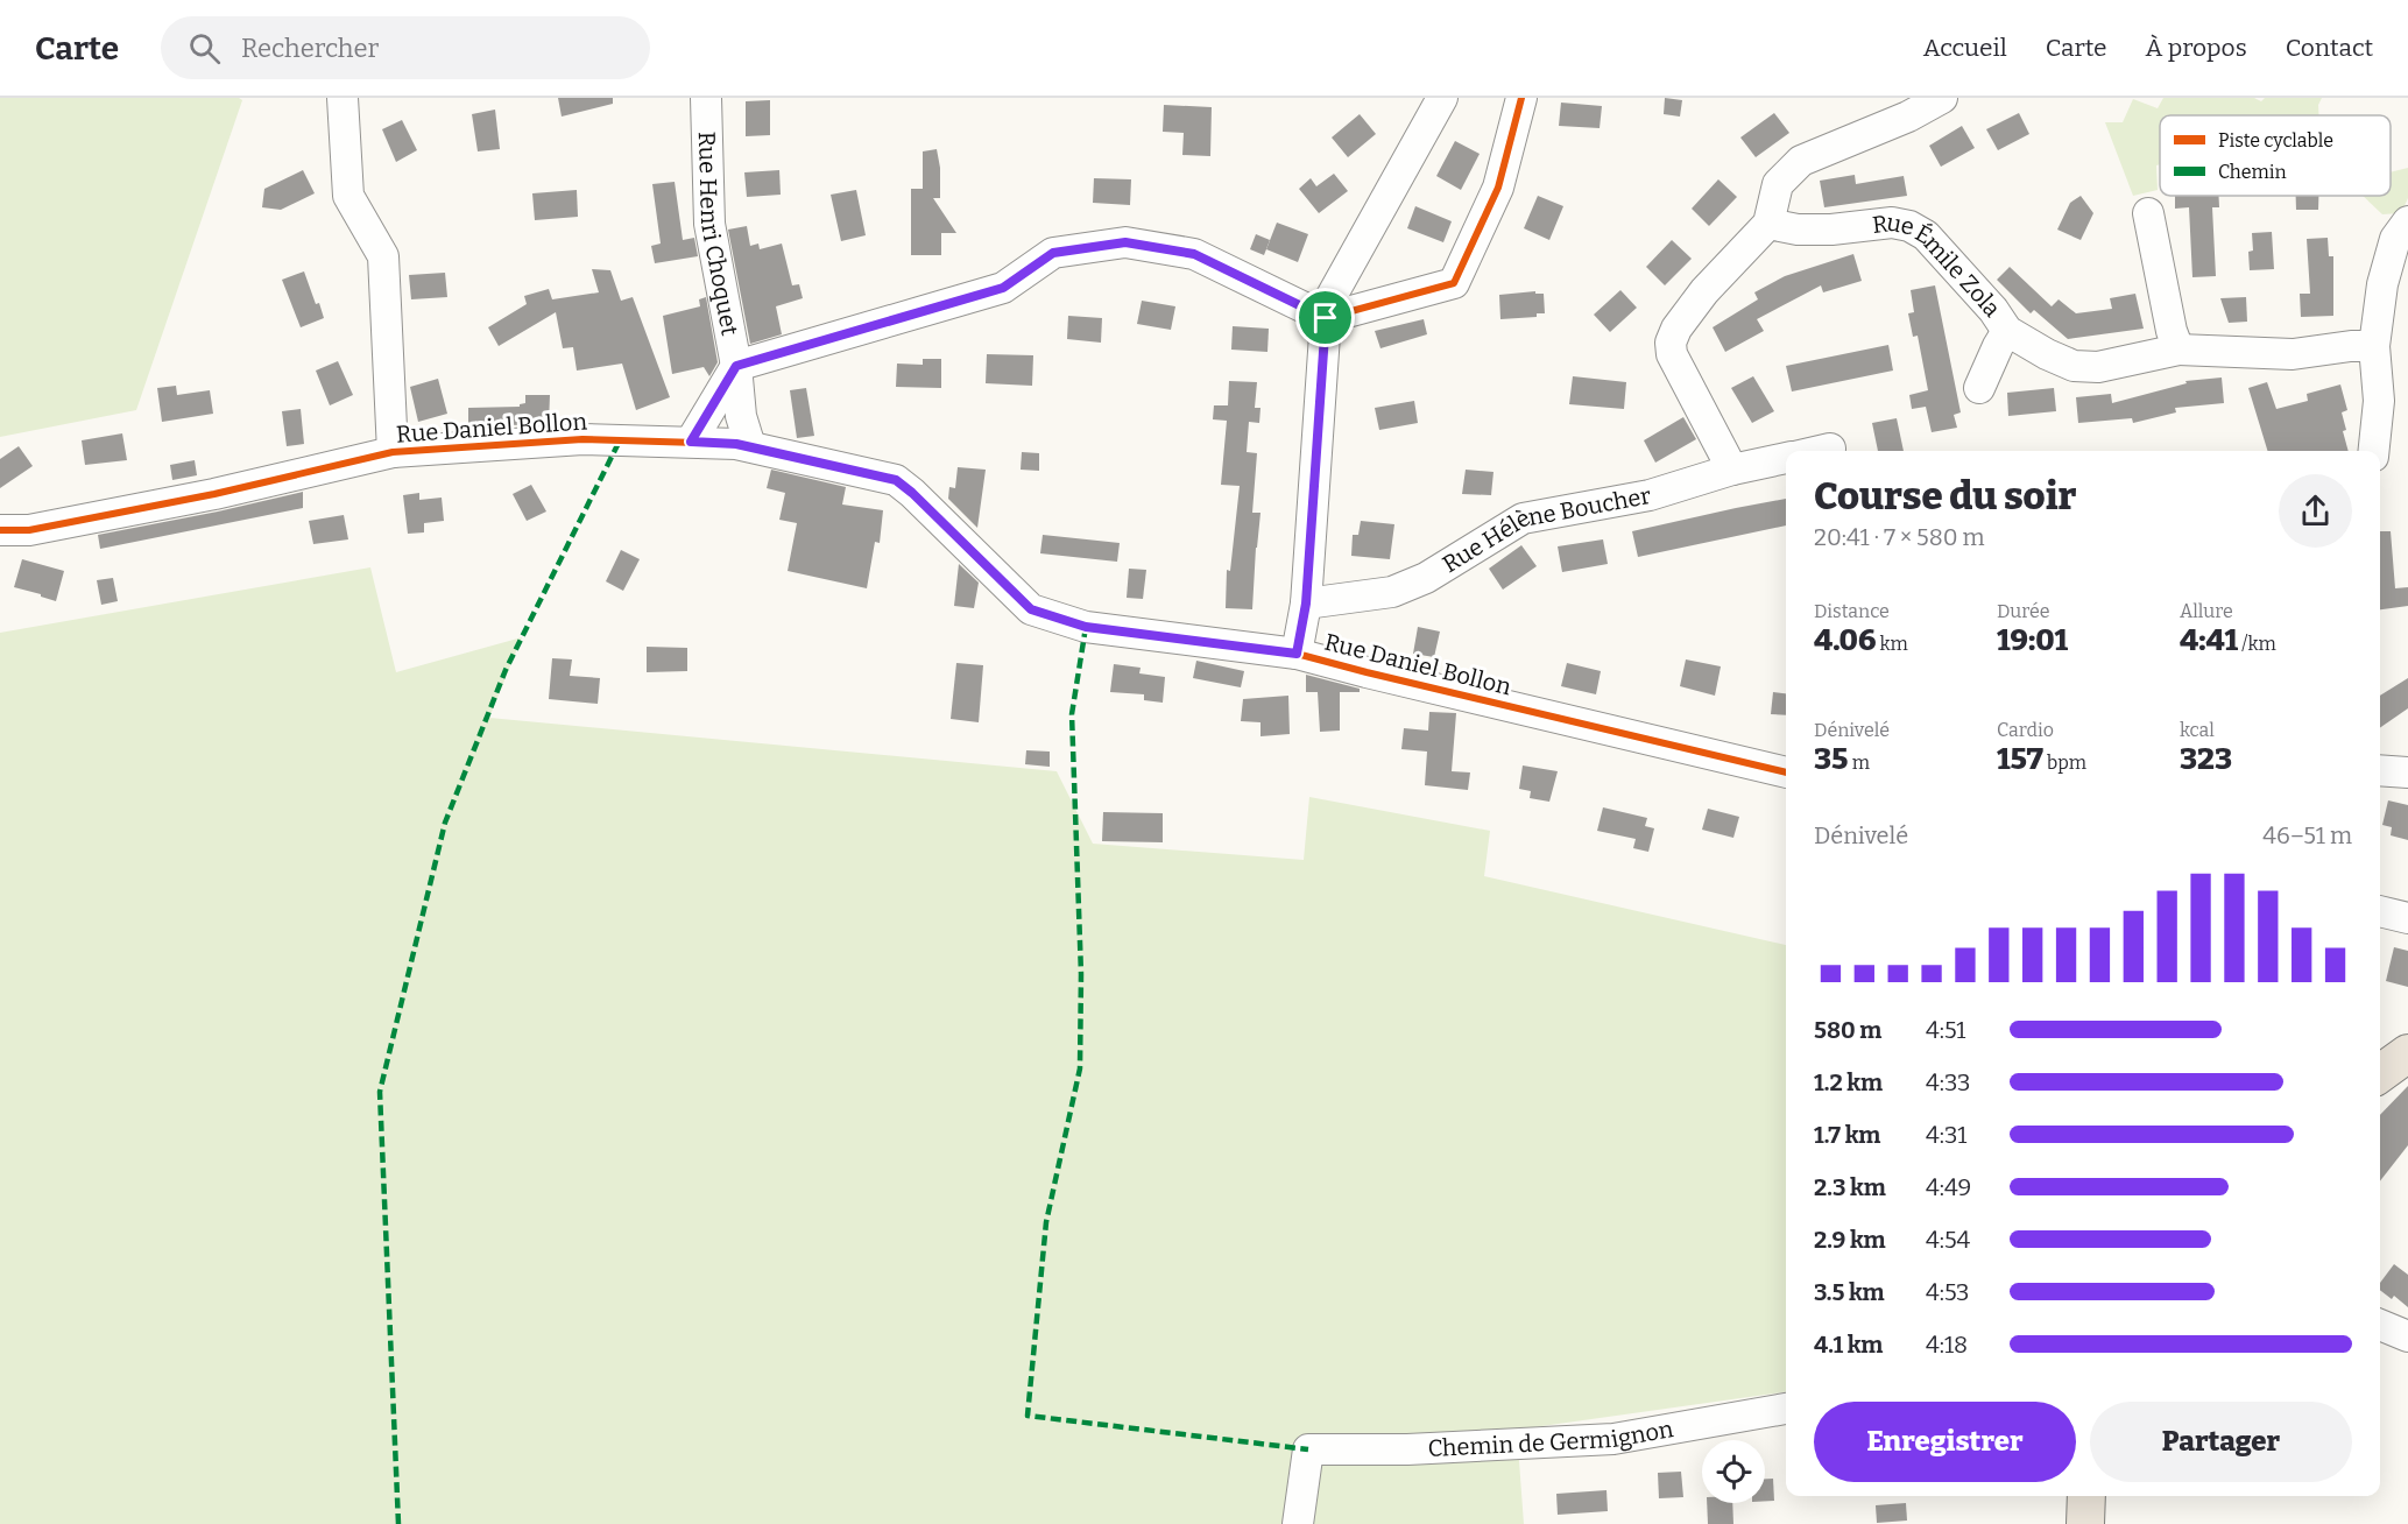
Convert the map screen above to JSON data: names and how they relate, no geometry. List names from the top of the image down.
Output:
{
  "streets": {
    "street": [
      "Rue Henri Choquet",
      "Rue Émile Zola",
      "Rue Daniel Bollon",
      "Rue Hélène Boucher",
      "Chemin de Germignon"
    ]
  },
  "crossings": [
    ["Rue Henri Choquet", "Rue Daniel Bollon"]
  ],
  "legend": ["Piste cyclable", "Chemin"],
  "page": {
    "header": "Carte",
    "search": "Rechercher",
    "nav": [
      "Accueil",
      "Carte",
      "À propos",
      "Contact"
    ],
    "heading": ["Course du soir", "20:41 · 7 × 580 m"],
    "stats": [
      ["Distance", "4.06 km"],
      ["Durée", "19:01"],
      ["Allure", "4:41 /km"],
      ["Dénivelé", "35 m"],
      ["Cardio", "157 bpm"],
      ["kcal", "323"]
    ],
    "chart": ["Dénivelé", "46–51 m"],
    "list": [
      {
        "name": "580 m",
        "note": "4:51"
      },
      {
        "name": "1.2 km",
        "note": "4:33"
      },
      {
        "name": "1.7 km",
        "note": "4:31"
      },
      {
        "name": "2.3 km",
        "note": "4:49"
      },
      {
        "name": "2.9 km",
        "note": "4:54"
      },
      {
        "name": "3.5 km",
        "note": "4:53"
      },
      {
        "name": "4.1 km",
        "note": "4:18"
      }
    ],
    "buttons": ["Enregistrer", "Partager"]
  }
}
